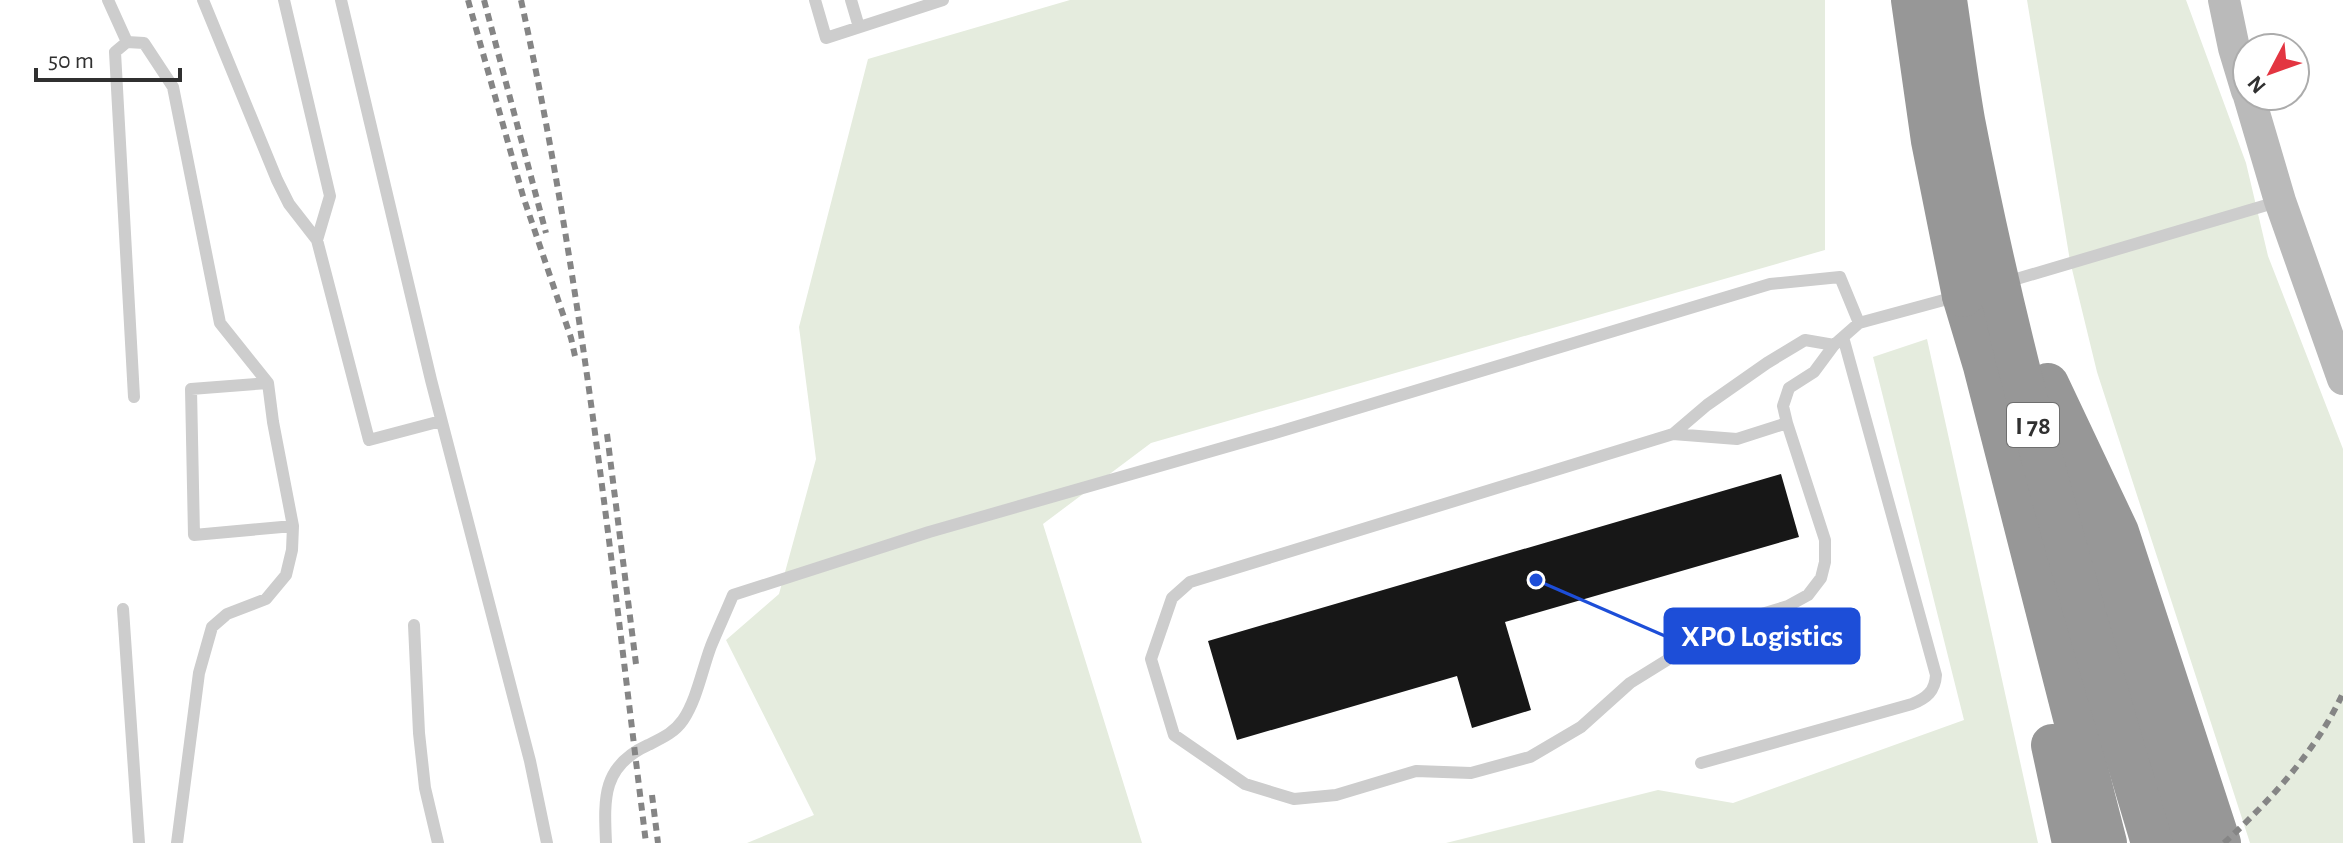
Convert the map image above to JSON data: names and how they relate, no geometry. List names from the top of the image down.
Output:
{
  "streets": {
    "highway": ["I 78"]
  },
  "places": ["XPO Logistics"],
  "scale_bar": "50 m",
  "north": "bottom left"
}
